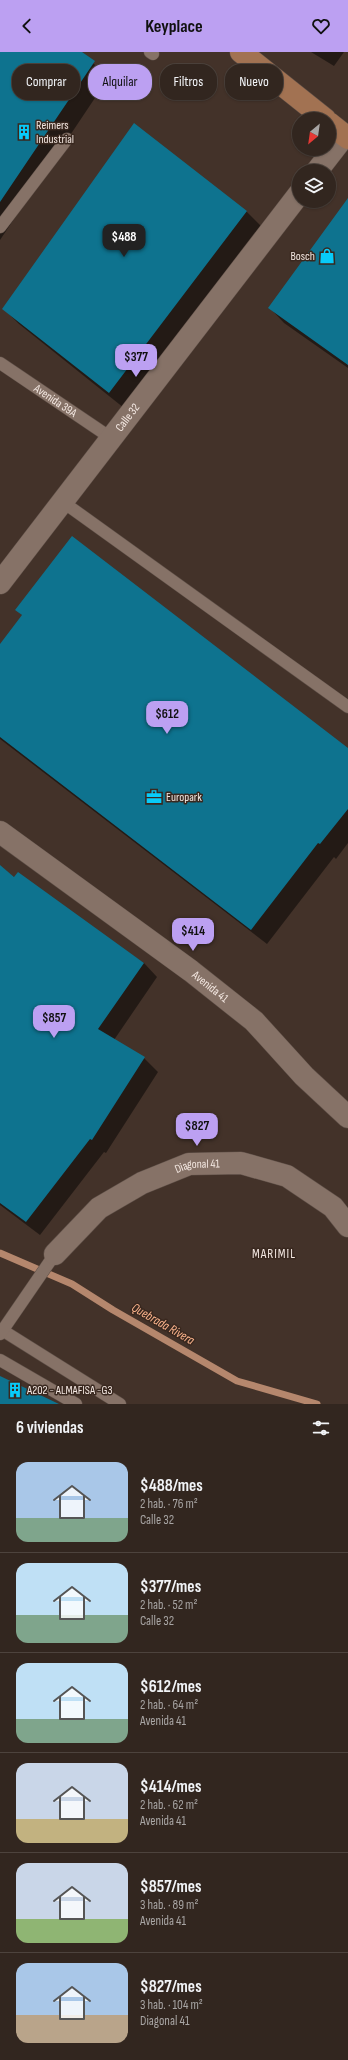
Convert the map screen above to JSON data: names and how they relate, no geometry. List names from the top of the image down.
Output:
{
  "streets": {
    "street": ["Calle 32", "Avenida 41", "Diagonal 41"],
    "lane": ["Avenida 39A"]
  },
  "crossings": [
    ["Avenida 39A", "Calle 32"]
  ],
  "districts": ["MARIMIL"],
  "water": ["Quebrada Rivera"],
  "places": {
    "building": ["Reimers Industrial", "A202 - ALMAFISA -G3"],
    "shop": ["Bosch"],
    "office": ["Europark"]
  },
  "north": "bottom left",
  "page": {
    "header": "Keyplace",
    "chip": [
      "Comprar",
      "Alquilar",
      "Filtros",
      "Nuevo"
    ],
    "price": [
      "$488",
      "$377",
      "$612",
      "$414",
      "$857",
      "$827"
    ],
    "heading": "6 viviendas",
    "list": [
      {
        "name": "$488/mes",
        "note": "2 hab. · 76 m² · Calle 32"
      },
      {
        "name": "$377/mes",
        "note": "2 hab. · 52 m² · Calle 32"
      },
      {
        "name": "$612/mes",
        "note": "2 hab. · 64 m² · Avenida 41"
      },
      {
        "name": "$414/mes",
        "note": "2 hab. · 62 m² · Avenida 41"
      },
      {
        "name": "$857/mes",
        "note": "3 hab. · 89 m² · Avenida 41"
      },
      {
        "name": "$827/mes",
        "note": "3 hab. · 104 m² · Diagonal 41"
      }
    ]
  }
}
